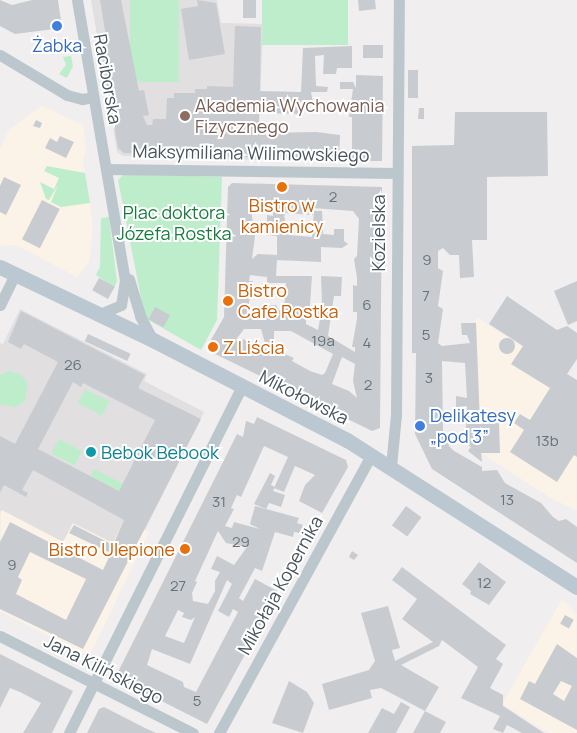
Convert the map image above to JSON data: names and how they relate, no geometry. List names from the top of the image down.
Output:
{
  "streets": {
    "main road": ["Mikołowska"],
    "street": [
      "Raciborska",
      "Maksymiliana Wilimowskiego",
      "Kozielska",
      "Mikołaja Kopernika",
      "Jana Kilińskiego"
    ]
  },
  "crossings": [
    ["Raciborska", "Maksymiliana Wilimowskiego"],
    ["Raciborska", "Mikołowska"],
    ["Maksymiliana Wilimowskiego", "Kozielska"],
    ["Kozielska", "Mikołowska"],
    ["Mikołowska", "Mikołaja Kopernika"]
  ],
  "parks": ["Plac doktora Józefa Rostka"],
  "places": [
    "Żabka",
    "Akademia Wychowania Fizycznego",
    "Bistro w kamienicy",
    "Bistro Cafe Rostka",
    "Z Liścia",
    "Delikatesy „pod 3”",
    "Bebok Bebook",
    "Bistro Ulepione"
  ],
  "house_numbers": [
    "2",
    "9",
    "7",
    "6",
    "5",
    "19a",
    "4",
    "26",
    "3",
    "2",
    "13b",
    "13",
    "31",
    "29",
    "9",
    "12",
    "27",
    "5"
  ]
}
